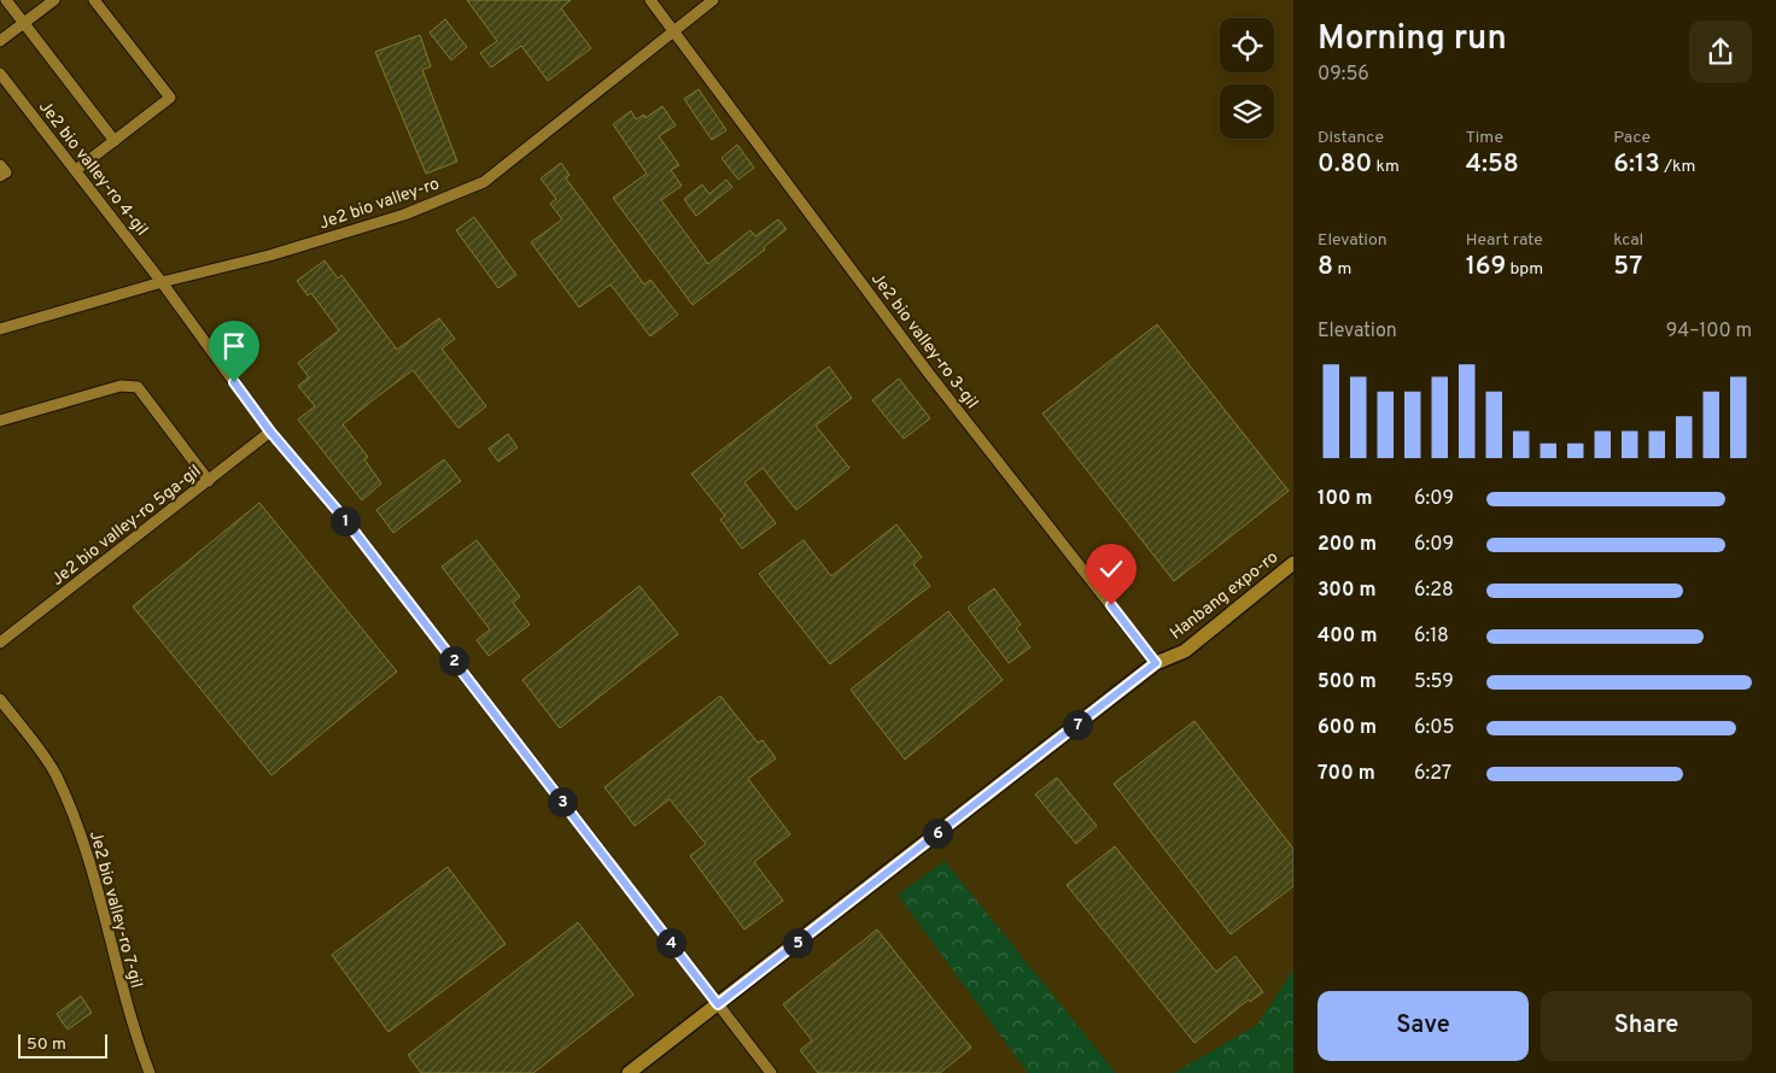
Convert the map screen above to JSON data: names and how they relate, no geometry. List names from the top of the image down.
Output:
{
  "streets": {
    "street": [
      "Je2 bio valley-ro 4-gil",
      "Je2 bio valley-ro",
      "Je2 bio valley-ro 3-gil",
      "Je2 bio valley-ro 5ga-gil",
      "Hanbang expo-ro",
      "Je2 bio valley-ro 7-gil"
    ]
  },
  "crossings": [
    ["Je2 bio valley-ro 4-gil", "Je2 bio valley-ro"],
    ["Je2 bio valley-ro 4-gil", "Je2 bio valley-ro 5ga-gil"],
    ["Je2 bio valley-ro 4-gil", "Hanbang expo-ro"],
    ["Je2 bio valley-ro", "Je2 bio valley-ro 3-gil"],
    ["Je2 bio valley-ro 3-gil", "Hanbang expo-ro"]
  ],
  "scale_bar": "50 m",
  "page": {
    "heading": ["Morning run", "09:56"],
    "stats": [
      ["Distance", "0.80 km"],
      ["Time", "4:58"],
      ["Pace", "6:13 /km"],
      ["Elevation", "8 m"],
      ["Heart rate", "169 bpm"],
      ["kcal", "57"]
    ],
    "chart": ["Elevation", "94–100 m"],
    "list": [
      {
        "name": "100 m",
        "note": "6:09"
      },
      {
        "name": "200 m",
        "note": "6:09"
      },
      {
        "name": "300 m",
        "note": "6:28"
      },
      {
        "name": "400 m",
        "note": "6:18"
      },
      {
        "name": "500 m",
        "note": "5:59"
      },
      {
        "name": "600 m",
        "note": "6:05"
      },
      {
        "name": "700 m",
        "note": "6:27"
      }
    ],
    "pins": [
      "1",
      "2",
      "7",
      "3",
      "6",
      "4",
      "5"
    ],
    "buttons": ["Save", "Share"],
    "scale": "50 m"
  }
}
